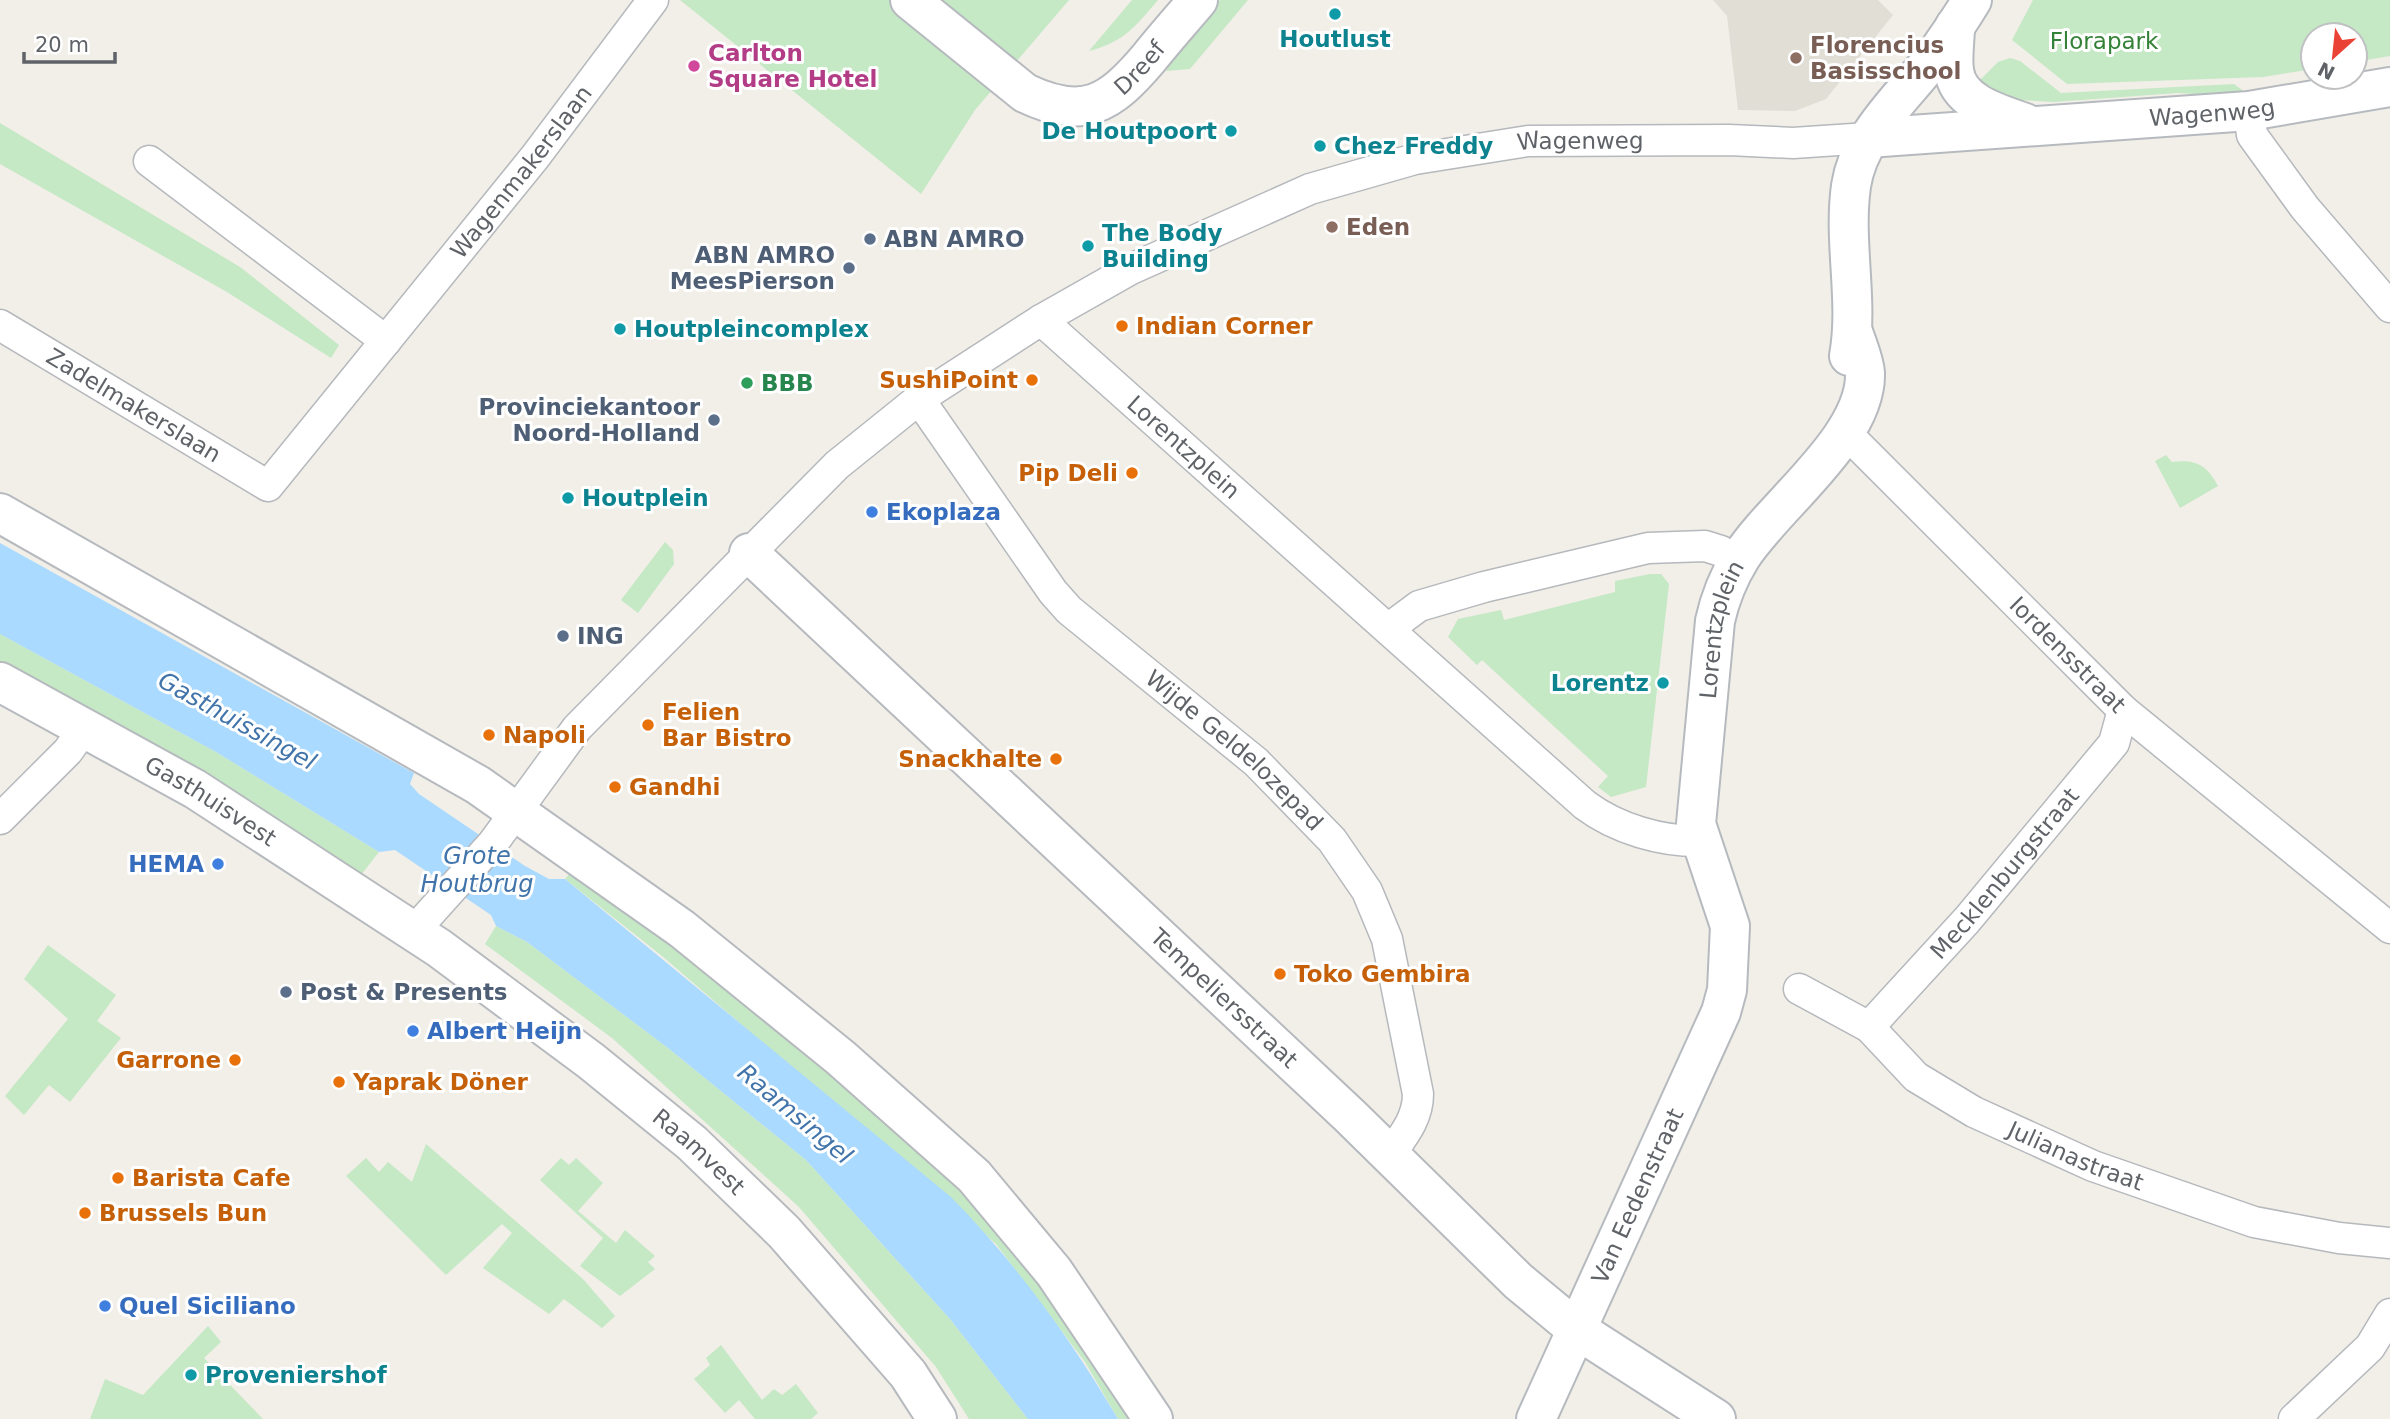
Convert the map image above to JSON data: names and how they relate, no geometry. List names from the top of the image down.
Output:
{
  "streets": {
    "street": [
      "Dreef",
      "Wagenweg",
      "Wagenmakerslaan",
      "Zadelmakerslaan",
      "Lorentzplein",
      "Iordensstraat",
      "Wijde Geldelozepad",
      "Gasthuisvest",
      "Mecklenburgstraat",
      "Tempeliersstraat",
      "Raamvest",
      "Julianastraat",
      "Van Eedenstraat"
    ]
  },
  "crossings": [
    ["Wagenweg", "Lorentzplein"],
    ["Wagenmakerslaan", "Zadelmakerslaan"],
    ["Lorentzplein", "Iordensstraat"],
    ["Lorentzplein", "Van Eedenstraat"],
    ["Iordensstraat", "Mecklenburgstraat"],
    ["Wijde Geldelozepad", "Tempeliersstraat"],
    ["Gasthuisvest", "Raamvest"],
    ["Mecklenburgstraat", "Julianastraat"],
    ["Tempeliersstraat", "Van Eedenstraat"]
  ],
  "water": ["Gasthuissingel", "Grote Houtbrug", "Raamsingel"],
  "parks": ["Florapark"],
  "places": [
    "Houtlust",
    "Florencius Basisschool",
    "Carlton Square Hotel",
    "De Houtpoort",
    "Chez Freddy",
    "Eden",
    "ABN AMRO",
    "The Body Building",
    "ABN AMRO MeesPierson",
    "Indian Corner",
    "Houtpleincomplex",
    "SushiPoint",
    "BBB",
    "Provinciekantoor Noord-Holland",
    "Pip Deli",
    "Houtplein",
    "Ekoplaza",
    "ING",
    "Lorentz",
    "Felien Bar Bistro",
    "Napoli",
    "Snackhalte",
    "Gandhi",
    "HEMA",
    "Toko Gembira",
    "Post & Presents",
    "Albert Heijn",
    "Garrone",
    "Yaprak Döner",
    "Barista Cafe",
    "Brussels Bun",
    "Quel Siciliano",
    "Proveniershof"
  ],
  "scale_bar": "20 m",
  "north": "bottom left"
}
